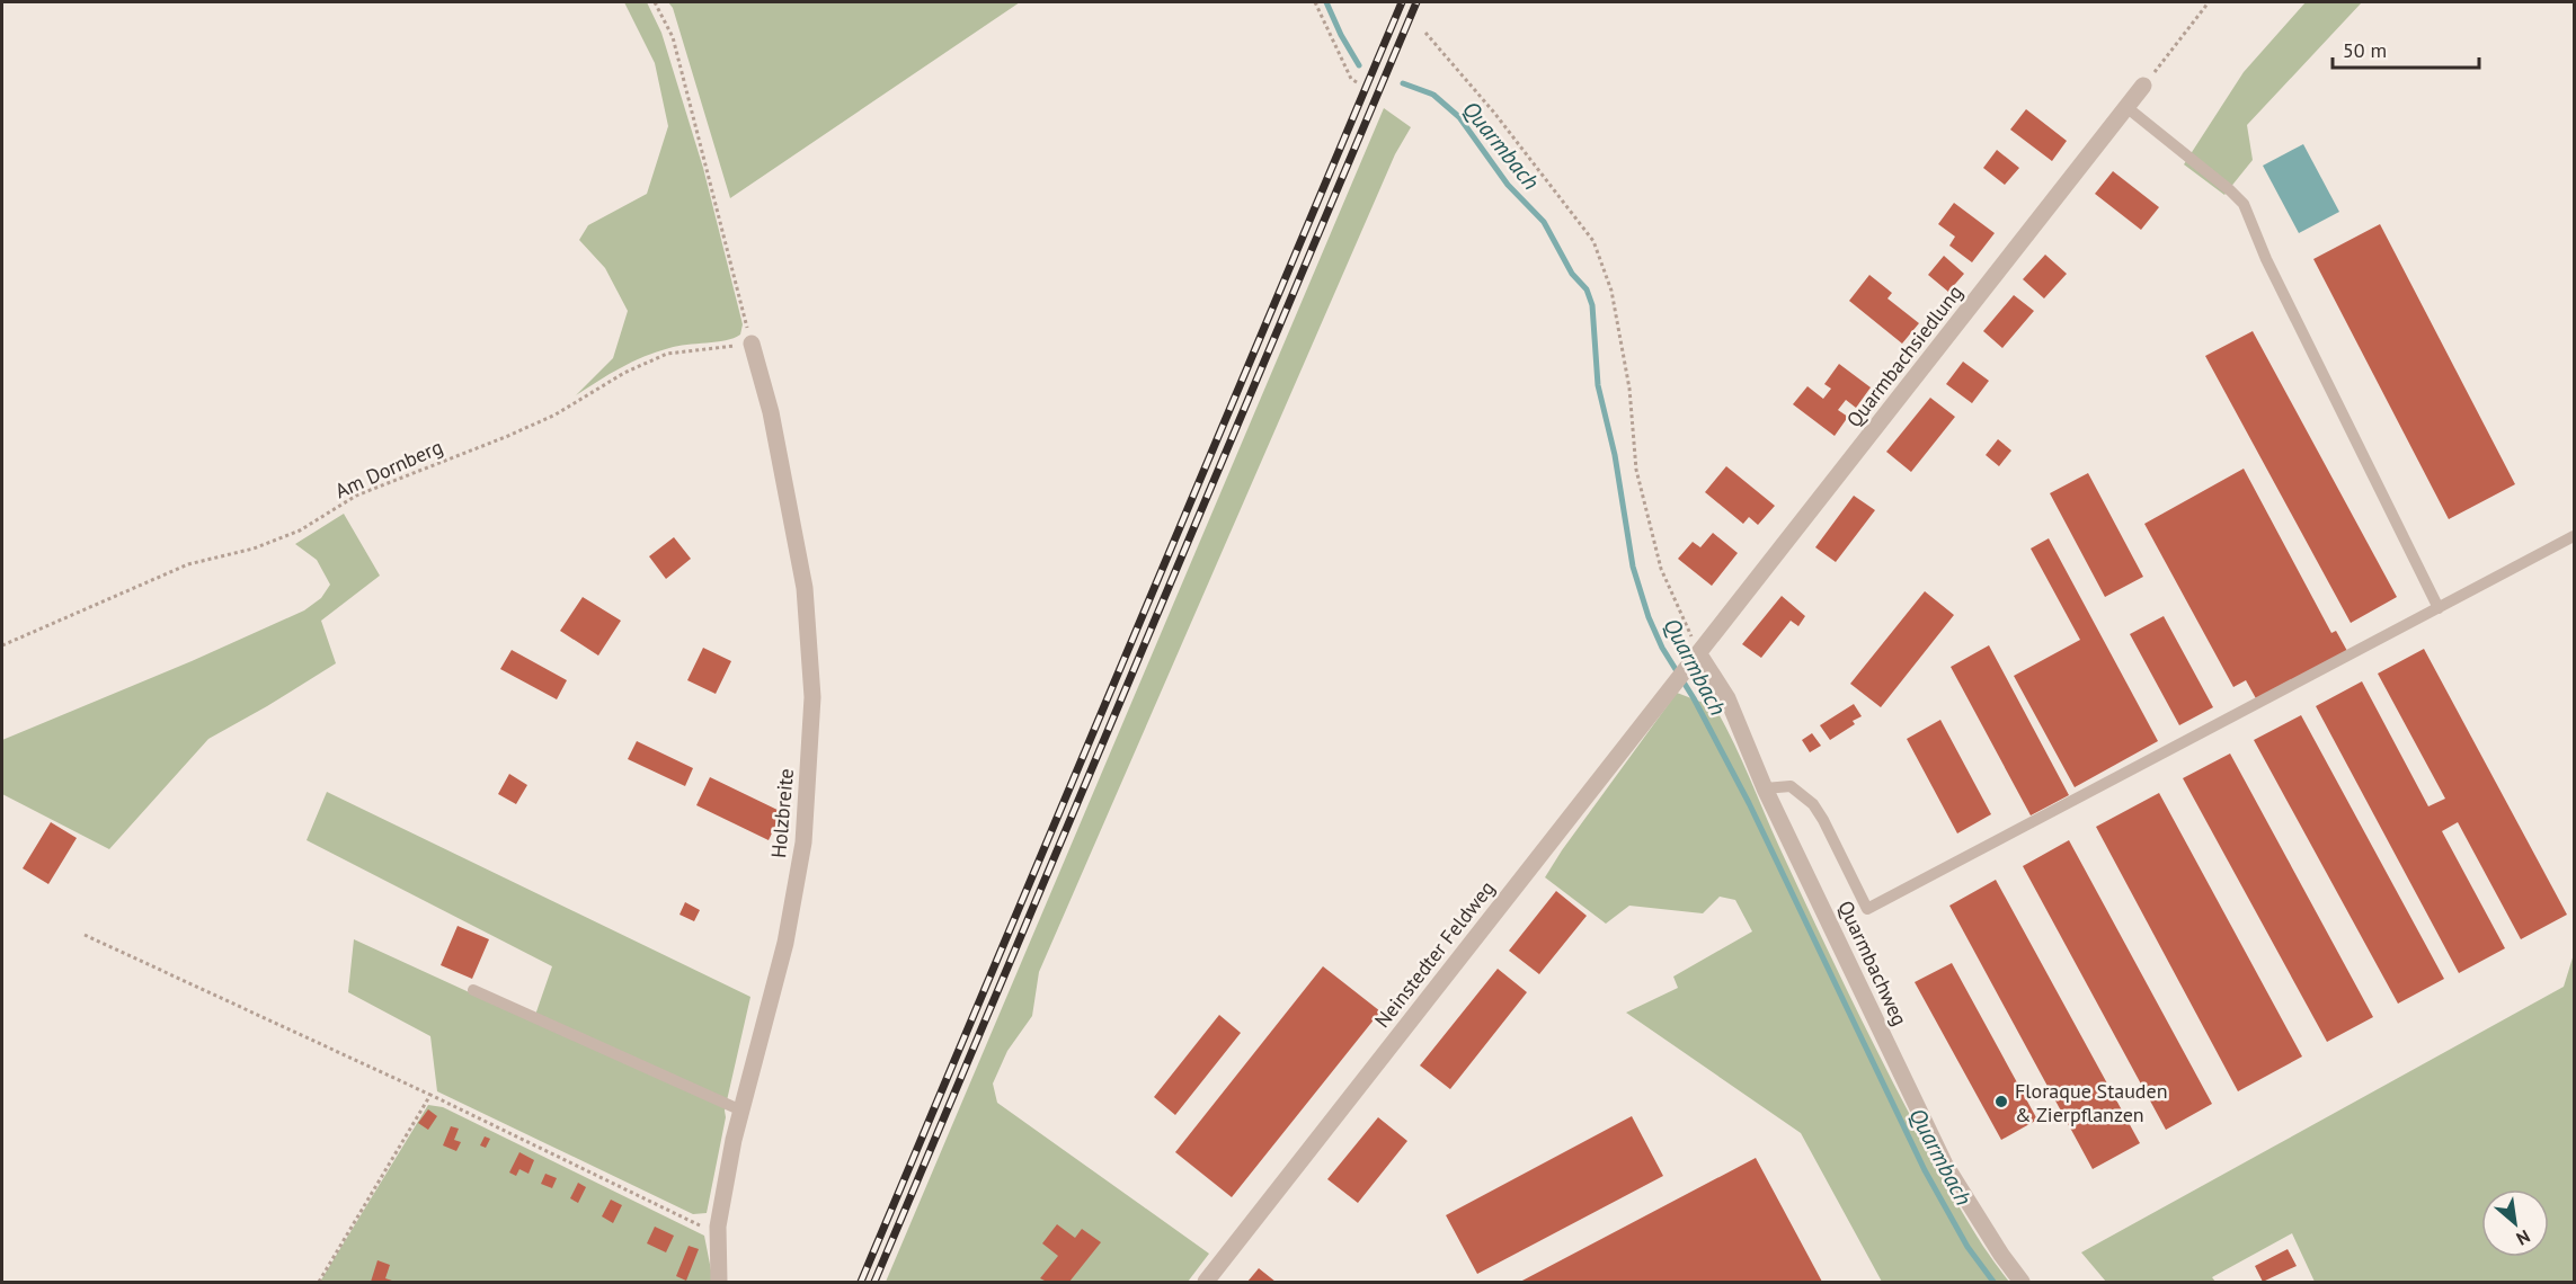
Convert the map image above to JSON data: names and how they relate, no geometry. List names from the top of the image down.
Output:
{
  "streets": {
    "street": [
      "Quarmbachsiedlung",
      "Holzbreite",
      "Neinstedter Feldweg",
      "Quarmbachweg"
    ],
    "path": ["Am Dornberg"]
  },
  "crossings": [
    ["Quarmbachsiedlung", "Neinstedter Feldweg"],
    ["Quarmbachsiedlung", "Quarmbachweg"],
    ["Am Dornberg", "Holzbreite"],
    ["Neinstedter Feldweg", "Quarmbachweg"]
  ],
  "water": ["Quarmbach"],
  "places": ["Floraque Stauden & Zierpflanzen"],
  "scale_bar": "50 m",
  "north": "bottom right"
}
